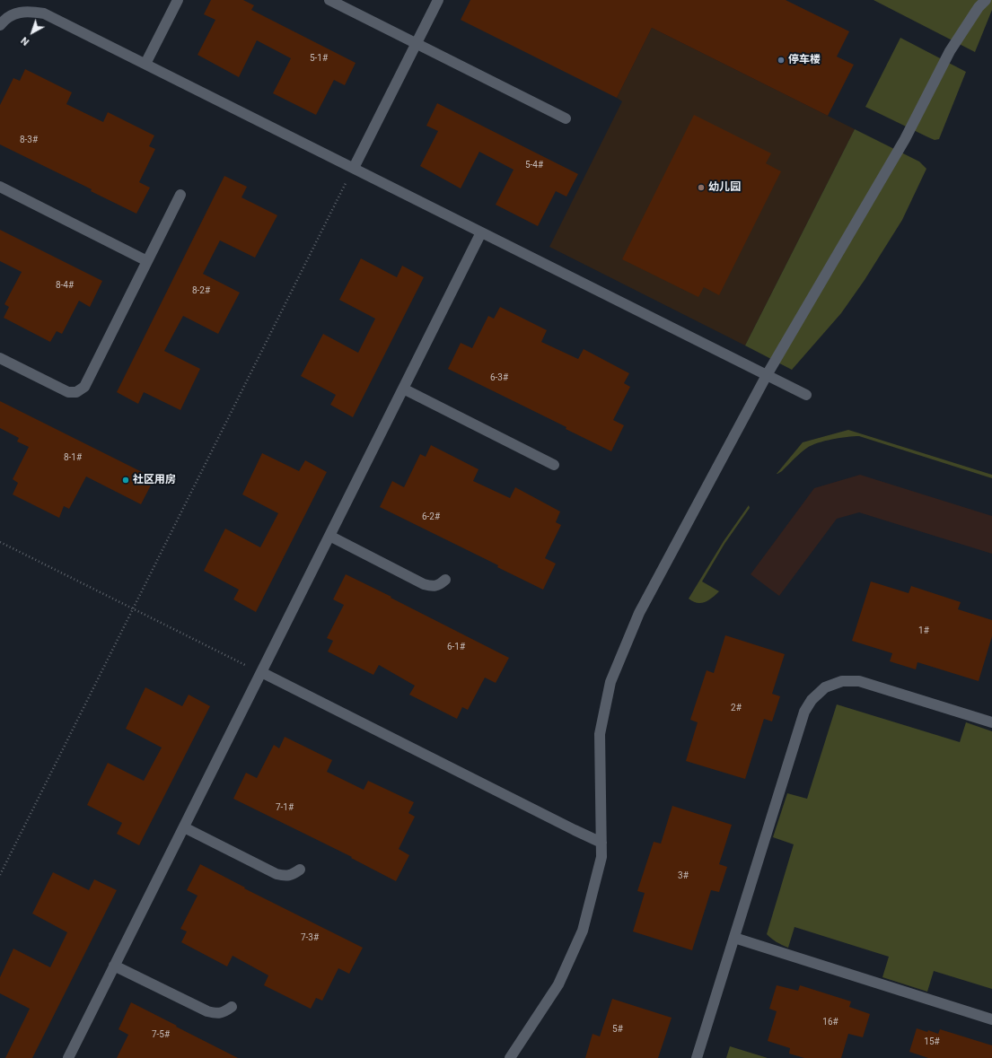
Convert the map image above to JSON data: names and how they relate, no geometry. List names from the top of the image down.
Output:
{
  "places": ["停车楼", "幼儿园", "社区用房"],
  "house_numbers": [
    "5-1#",
    "8-3#",
    "5-4#",
    "8-4#",
    "8-2#",
    "6-3#",
    "8-1#",
    "6-2#",
    "1#",
    "6-1#",
    "2#",
    "7-1#",
    "3#",
    "7-3#",
    "16#",
    "5#",
    "7-5#",
    "15#"
  ],
  "north": "bottom left"
}
